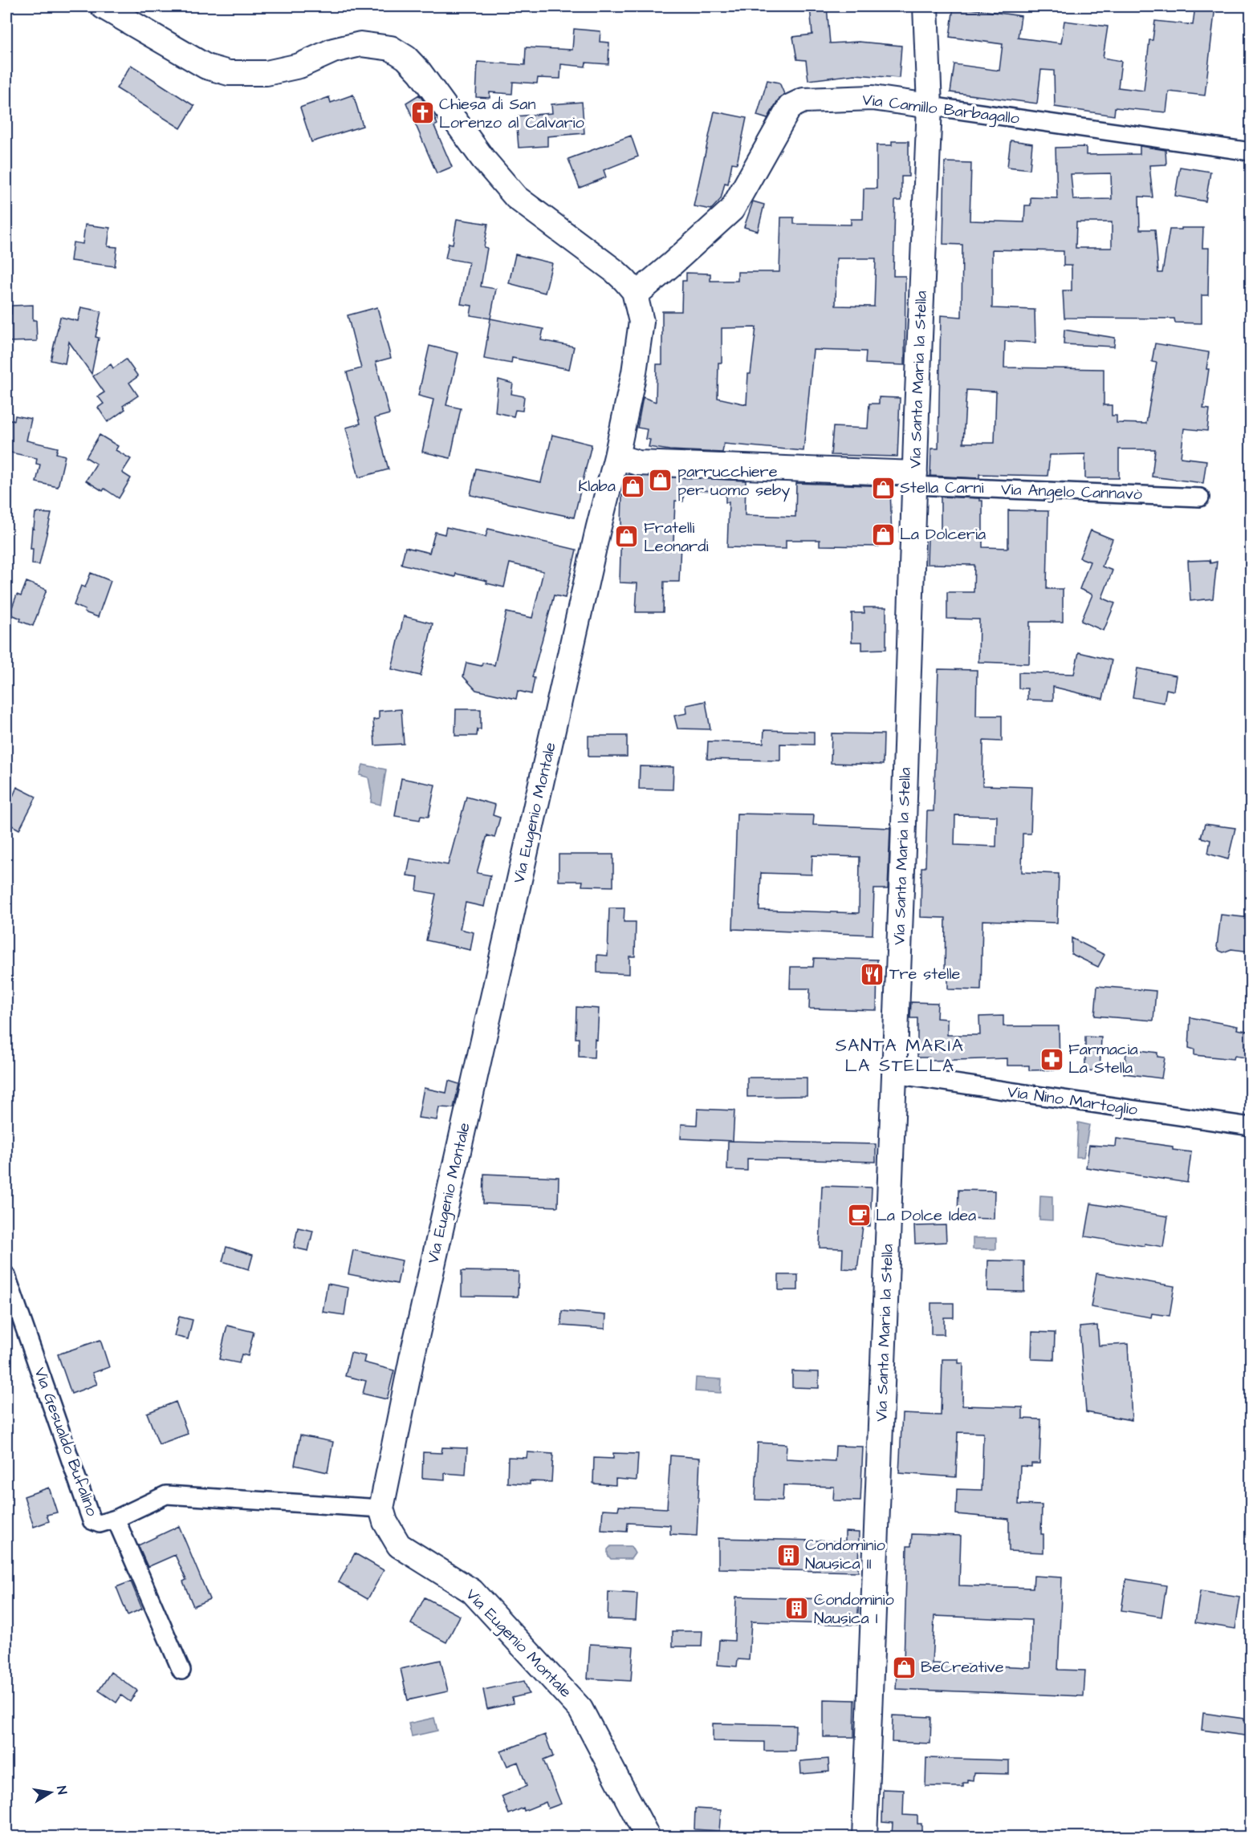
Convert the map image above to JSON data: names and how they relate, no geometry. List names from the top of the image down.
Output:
{
  "streets": {
    "street": [
      "Via Camillo Barbagallo",
      "Via Santa Maria la Stella",
      "Via Angelo Cannavò",
      "Via Eugenio Montale",
      "Via Nino Martoglio",
      "Via Gesualdo Bufalino"
    ]
  },
  "crossings": [
    ["Via Camillo Barbagallo", "Via Santa Maria la Stella"],
    ["Via Camillo Barbagallo", "Via Eugenio Montale"],
    ["Via Santa Maria la Stella", "Via Angelo Cannavò"],
    ["Via Santa Maria la Stella", "Via Nino Martoglio"],
    ["Via Eugenio Montale", "Via Gesualdo Bufalino"]
  ],
  "districts": ["SANTA MARIA LA STELLA"],
  "places": {
    "church": ["Chiesa di San Lorenzo al Calvario"],
    "shop": [
      "parrucchiere per uomo seby",
      "Klaba",
      "Stella Carni",
      "La Dolceria",
      "Fratelli Leonardi",
      "BeCreative"
    ],
    "restaurant": ["Tre stelle"],
    "pharmacy": ["Farmacia La Stella"],
    "cafe": ["La Dolce Idea"],
    "building": ["Condominio Nausica II", "Condominio Nausica I"]
  },
  "north": "right"
}
